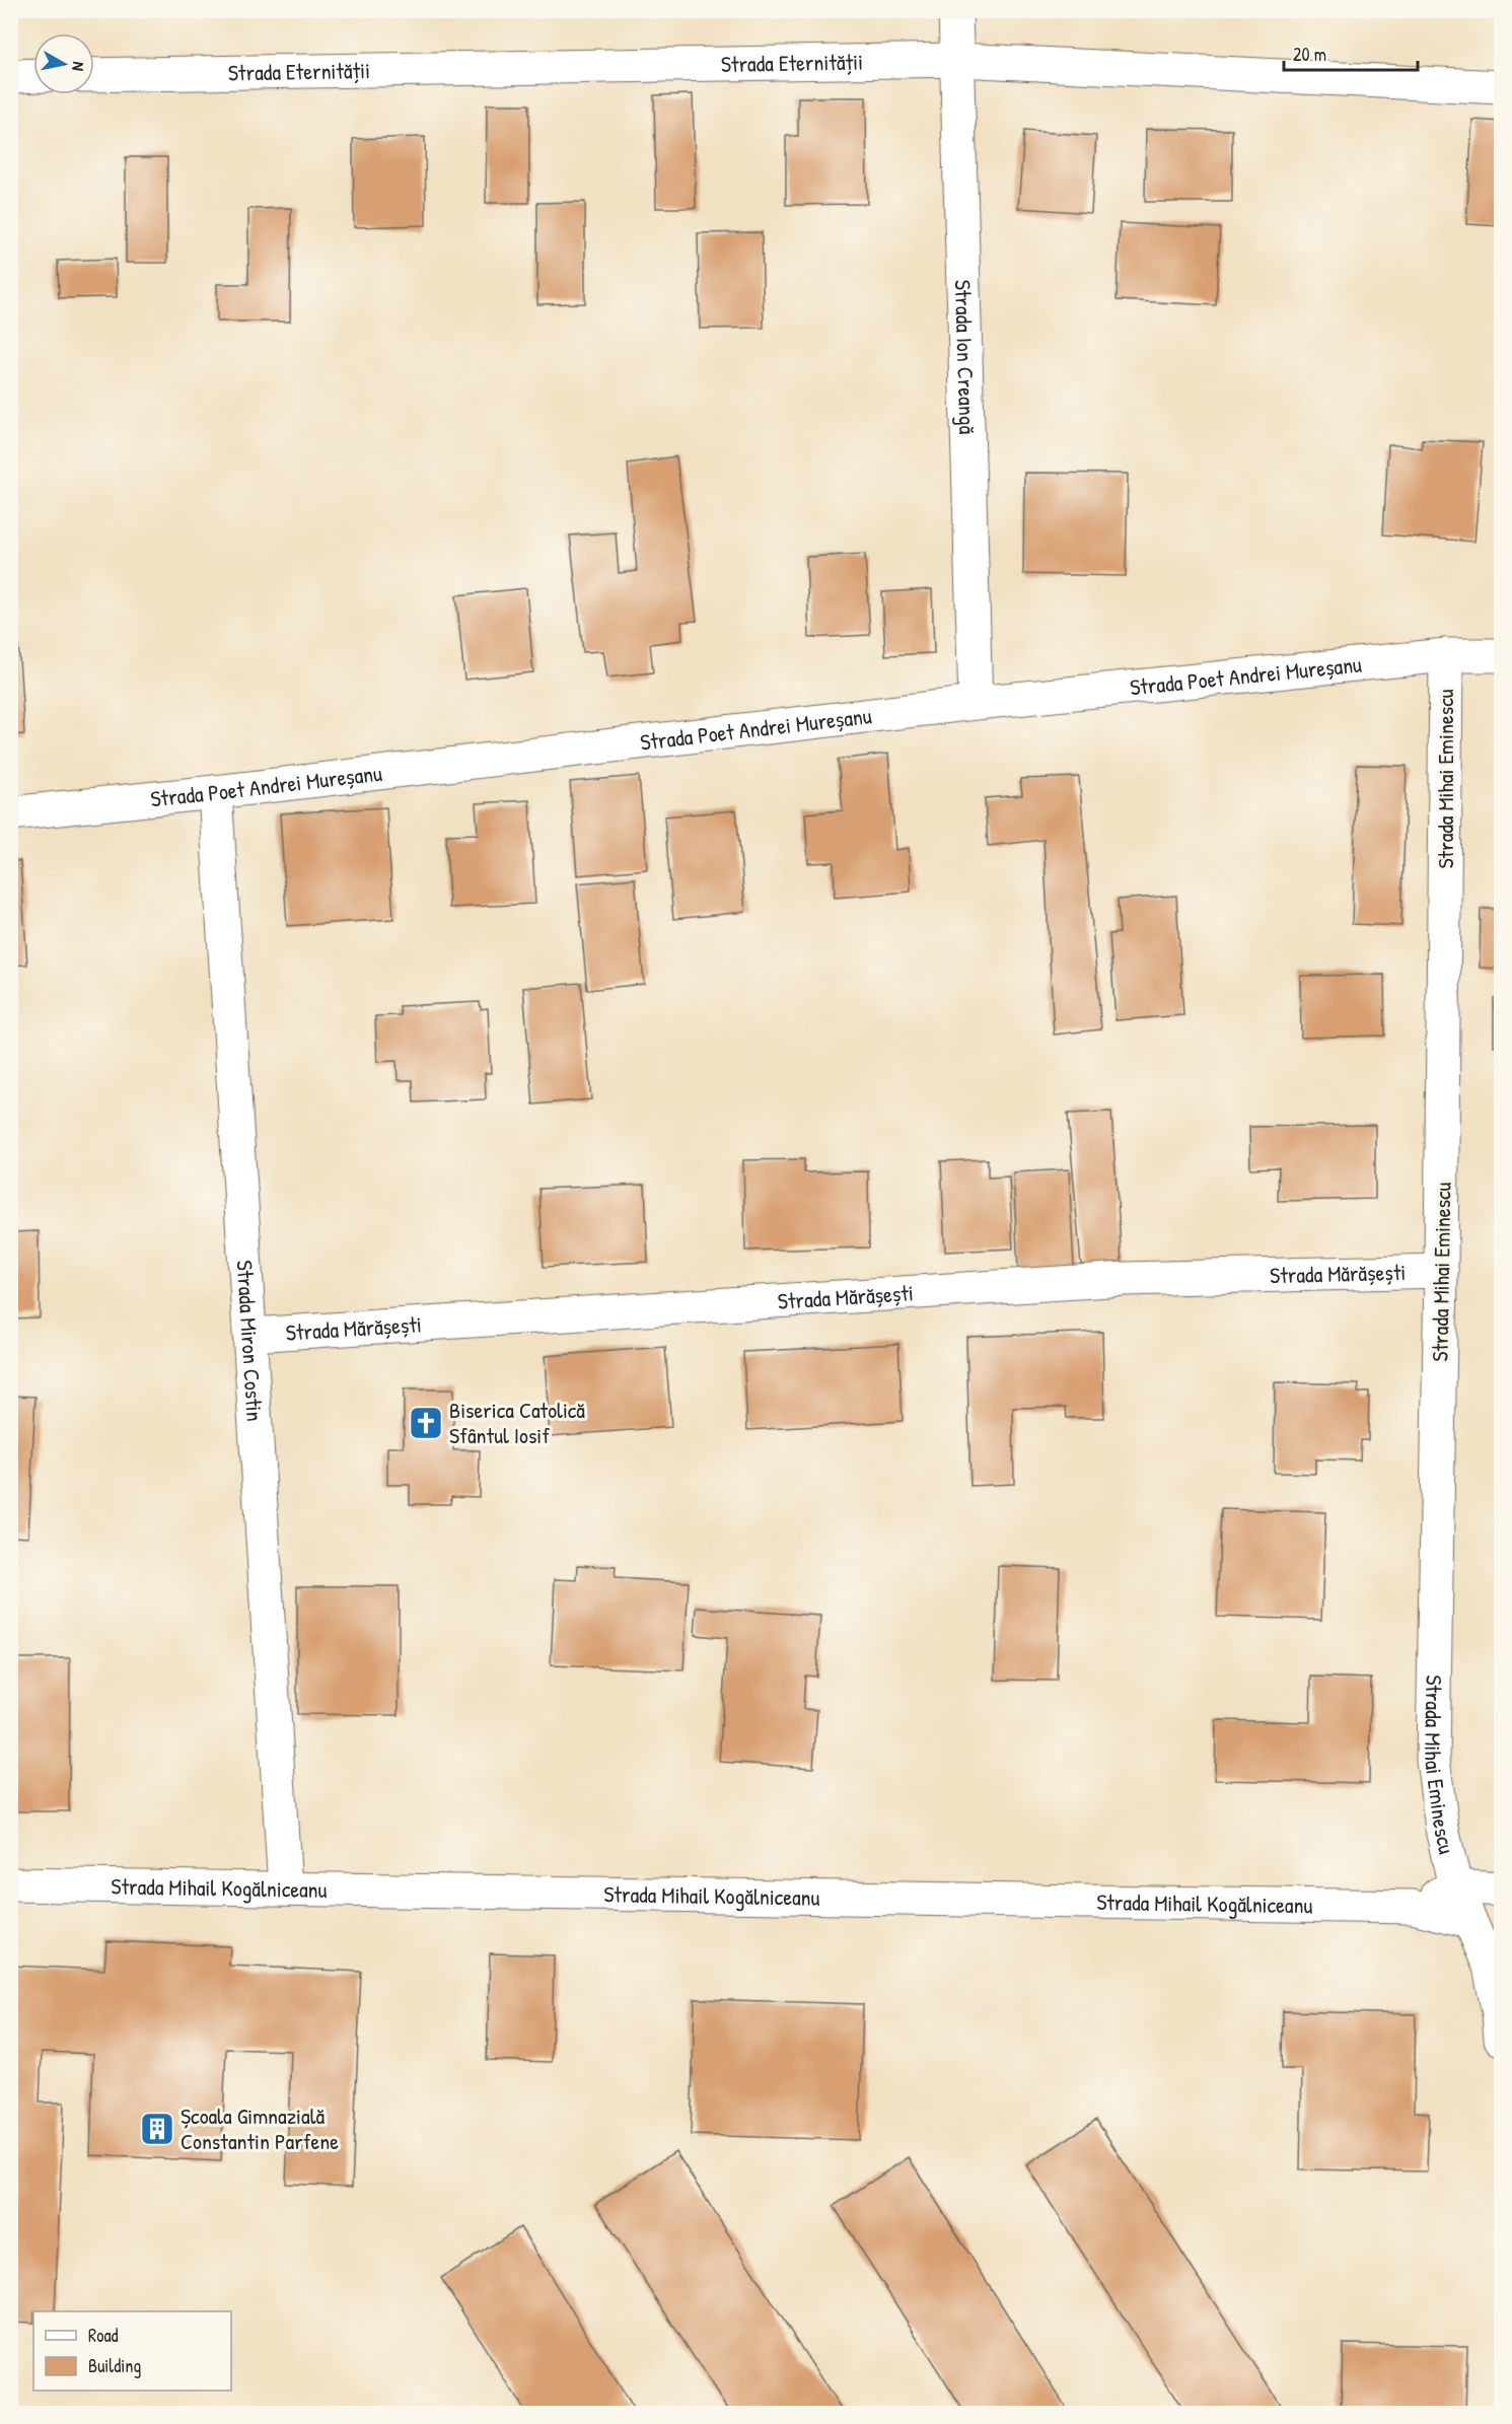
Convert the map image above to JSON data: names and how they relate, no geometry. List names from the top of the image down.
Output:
{
  "streets": {
    "street": [
      "Strada Eternității",
      "Strada Ion Creangă",
      "Strada Poet Andrei Mureșanu",
      "Strada Mihai Eminescu",
      "Strada Mărășești",
      "Strada Miron Costin",
      "Strada Mihail Kogălniceanu"
    ]
  },
  "crossings": [
    ["Strada Eternității", "Strada Ion Creangă"],
    ["Strada Ion Creangă", "Strada Poet Andrei Mureșanu"],
    ["Strada Poet Andrei Mureșanu", "Strada Mihai Eminescu"],
    ["Strada Poet Andrei Mureșanu", "Strada Miron Costin"],
    ["Strada Mihai Eminescu", "Strada Mărășești"],
    ["Strada Mihai Eminescu", "Strada Mihail Kogălniceanu"],
    ["Strada Mărășești", "Strada Miron Costin"],
    ["Strada Miron Costin", "Strada Mihail Kogălniceanu"]
  ],
  "places": {
    "church": ["Biserica Catolică Sfântul Iosif"],
    "building": ["Școala Gimnazială Constantin Parfene"]
  },
  "legend": ["Road", "Building"],
  "scale_bar": "20 m",
  "north": "right"
}
